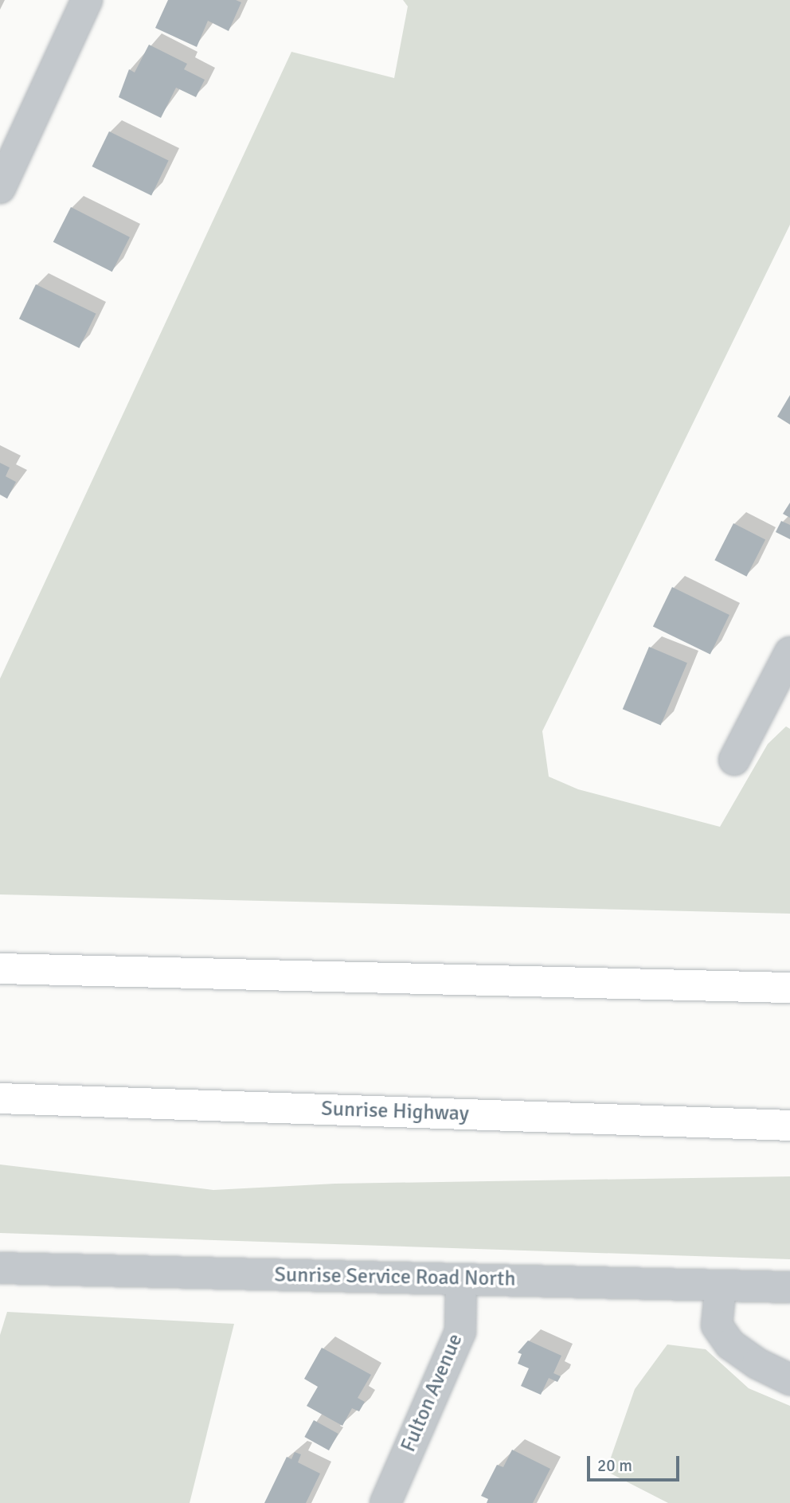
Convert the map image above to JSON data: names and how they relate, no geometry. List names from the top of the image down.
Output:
{
  "streets": {
    "highway": ["Sunrise Highway"],
    "street": ["Sunrise Service Road North", "Fulton Avenue"]
  },
  "crossings": [
    ["Sunrise Service Road North", "Fulton Avenue"]
  ],
  "scale_bar": "20 m"
}
